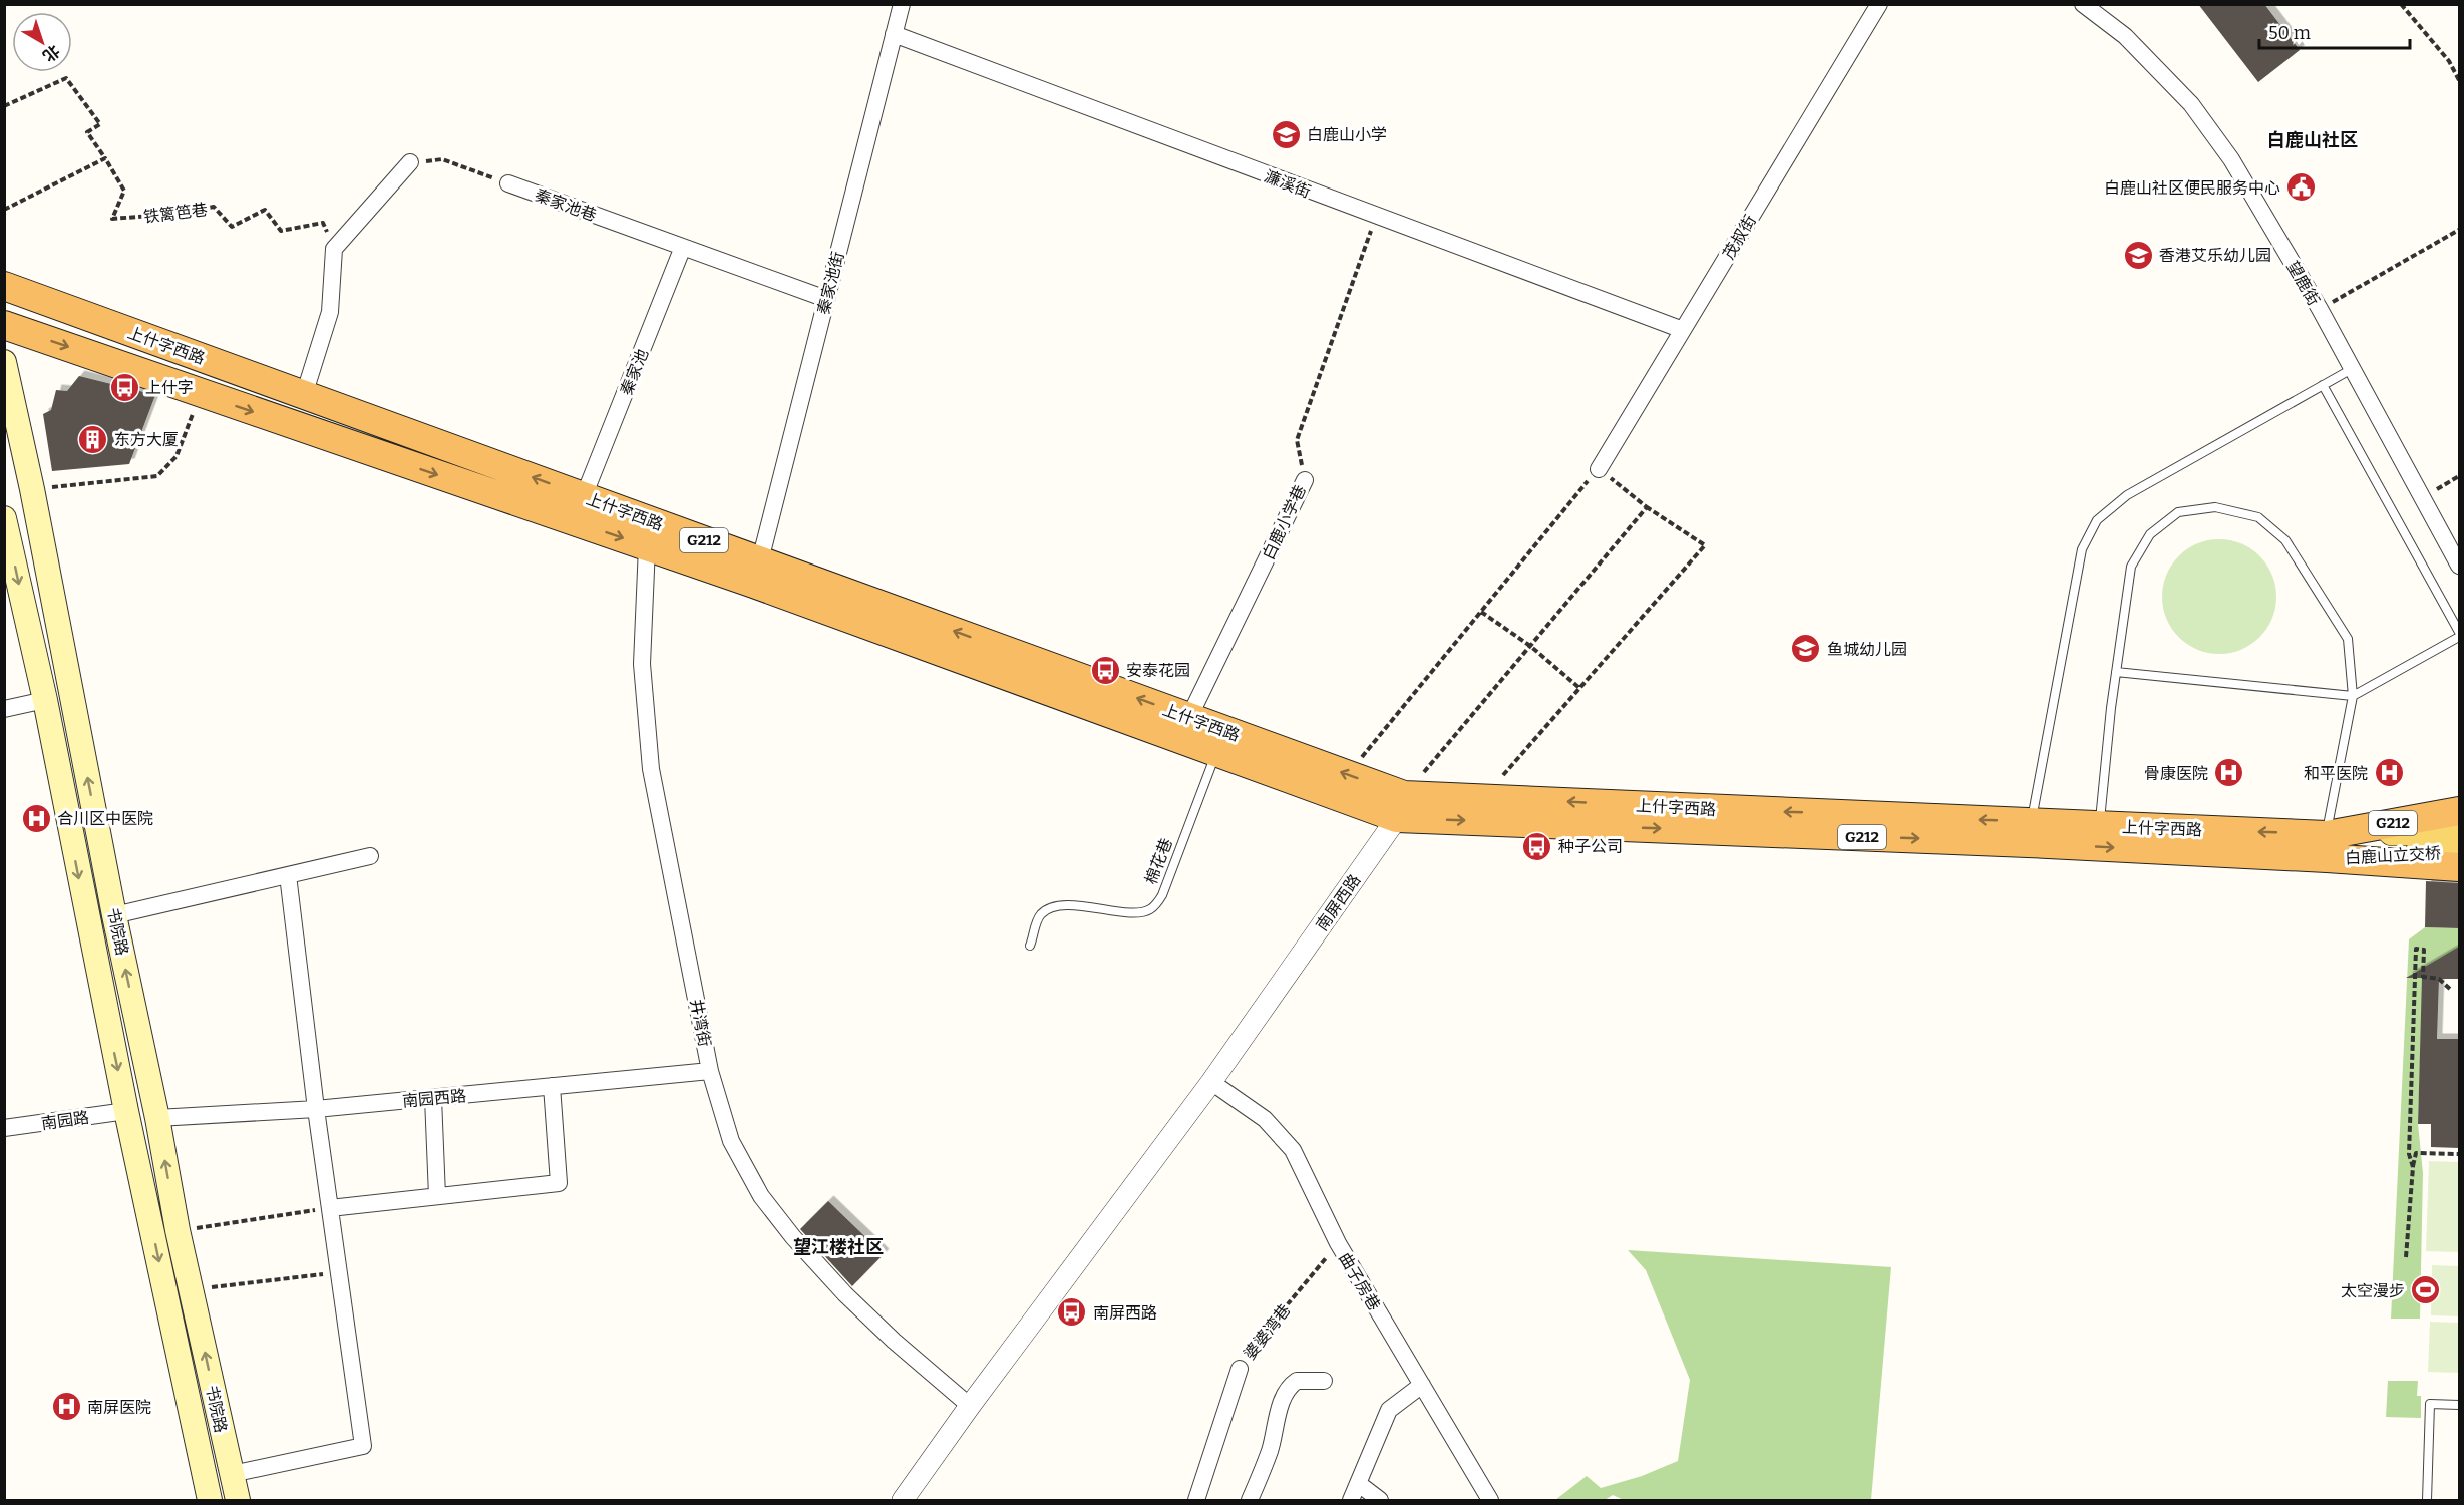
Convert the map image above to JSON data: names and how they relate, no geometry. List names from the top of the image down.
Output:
{
  "streets": {
    "highway": ["上什字西路", "G212"],
    "main road": ["白鹿山立交桥", "书院路"],
    "street": [
      "濂溪街",
      "秦家池巷",
      "茂叔街",
      "秦家池街",
      "望鹿街",
      "秦家池",
      "白鹿小学巷",
      "南屏西路",
      "井湾街",
      "南园西路",
      "南园路",
      "曲子房巷",
      "婆婆湾巷"
    ],
    "lane": ["棉花巷"],
    "path": ["铁篱笆巷"]
  },
  "crossings": [
    ["濂溪街", "茂叔街"],
    ["濂溪街", "秦家池街"],
    ["濂溪街", "白鹿小学巷"],
    ["秦家池巷", "秦家池街"],
    ["秦家池巷", "秦家池"],
    ["秦家池街", "上什字西路"],
    ["上什字西路", "秦家池"],
    ["上什字西路", "白鹿小学巷"],
    ["上什字西路", "白鹿山立交桥"],
    ["上什字西路", "棉花巷"],
    ["上什字西路", "南屏西路"],
    ["上什字西路", "井湾街"],
    ["南屏西路", "井湾街"],
    ["南屏西路", "曲子房巷"],
    ["书院路", "南园西路"],
    ["书院路", "南园路"],
    ["井湾街", "南园西路"],
    ["曲子房巷", "婆婆湾巷"]
  ],
  "districts": ["白鹿山社区", "望江楼社区"],
  "places": {
    "school or university": ["白鹿山小学", "香港艾乐幼儿园", "鱼城幼儿园"],
    "public building": ["白鹿山社区便民服务中心"],
    "bus stop": [
      "上什字",
      "安泰花园",
      "种子公司",
      "南屏西路"
    ],
    "building": ["东方大厦"],
    "hospital": [
      "骨康医院",
      "和平医院",
      "合川区中医院",
      "南屏医院"
    ],
    "sports": ["太空漫步"]
  },
  "scale_bar": "50 m",
  "north": "bottom right"
}
